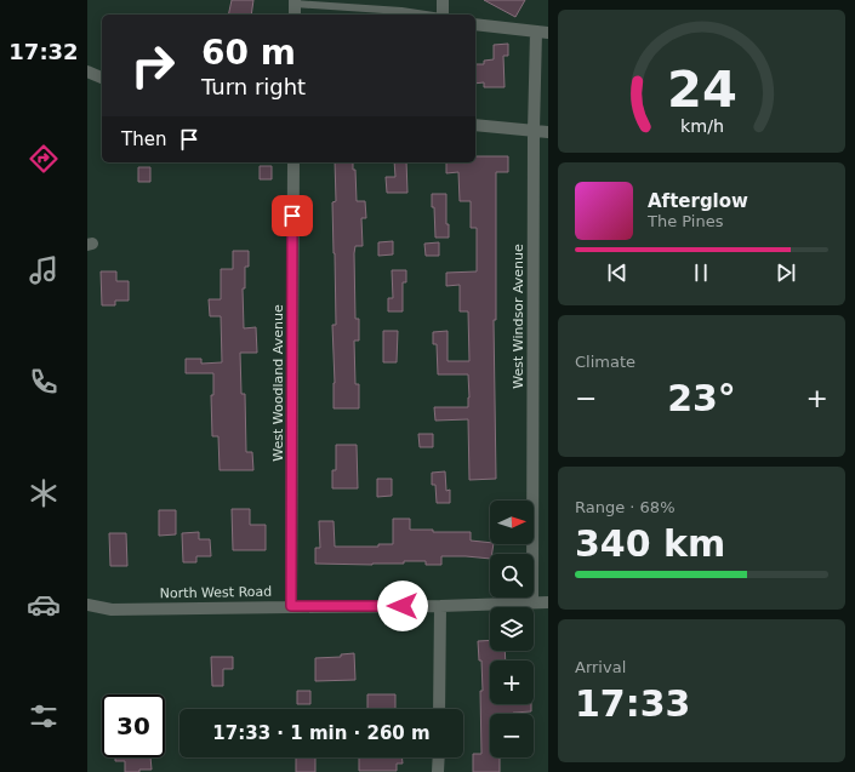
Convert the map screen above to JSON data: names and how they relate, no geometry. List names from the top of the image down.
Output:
{
  "streets": {
    "street": ["West Windsor Avenue", "West Woodland Avenue", "North West Road"]
  },
  "crossings": [
    ["West Windsor Avenue", "North West Road"],
    ["West Woodland Avenue", "North West Road"]
  ],
  "north": "right",
  "page": {
    "tabs": "17:32",
    "turn": ["60 m", "Turn right"],
    "then": "Then",
    "song": ["Afterglow", "The Pines"],
    "tile": [
      "Climate",
      ["Range · 68%", "340 km"],
      ["Arrival", "17:33"]
    ],
    "heat": ["−", "23°", "+"],
    "map_buttons": ["+", "−"],
    "limit": "30",
    "trip": "17:33 · 1 min · 260 m",
    "gauge": ["24", "km/h"]
  }
}
